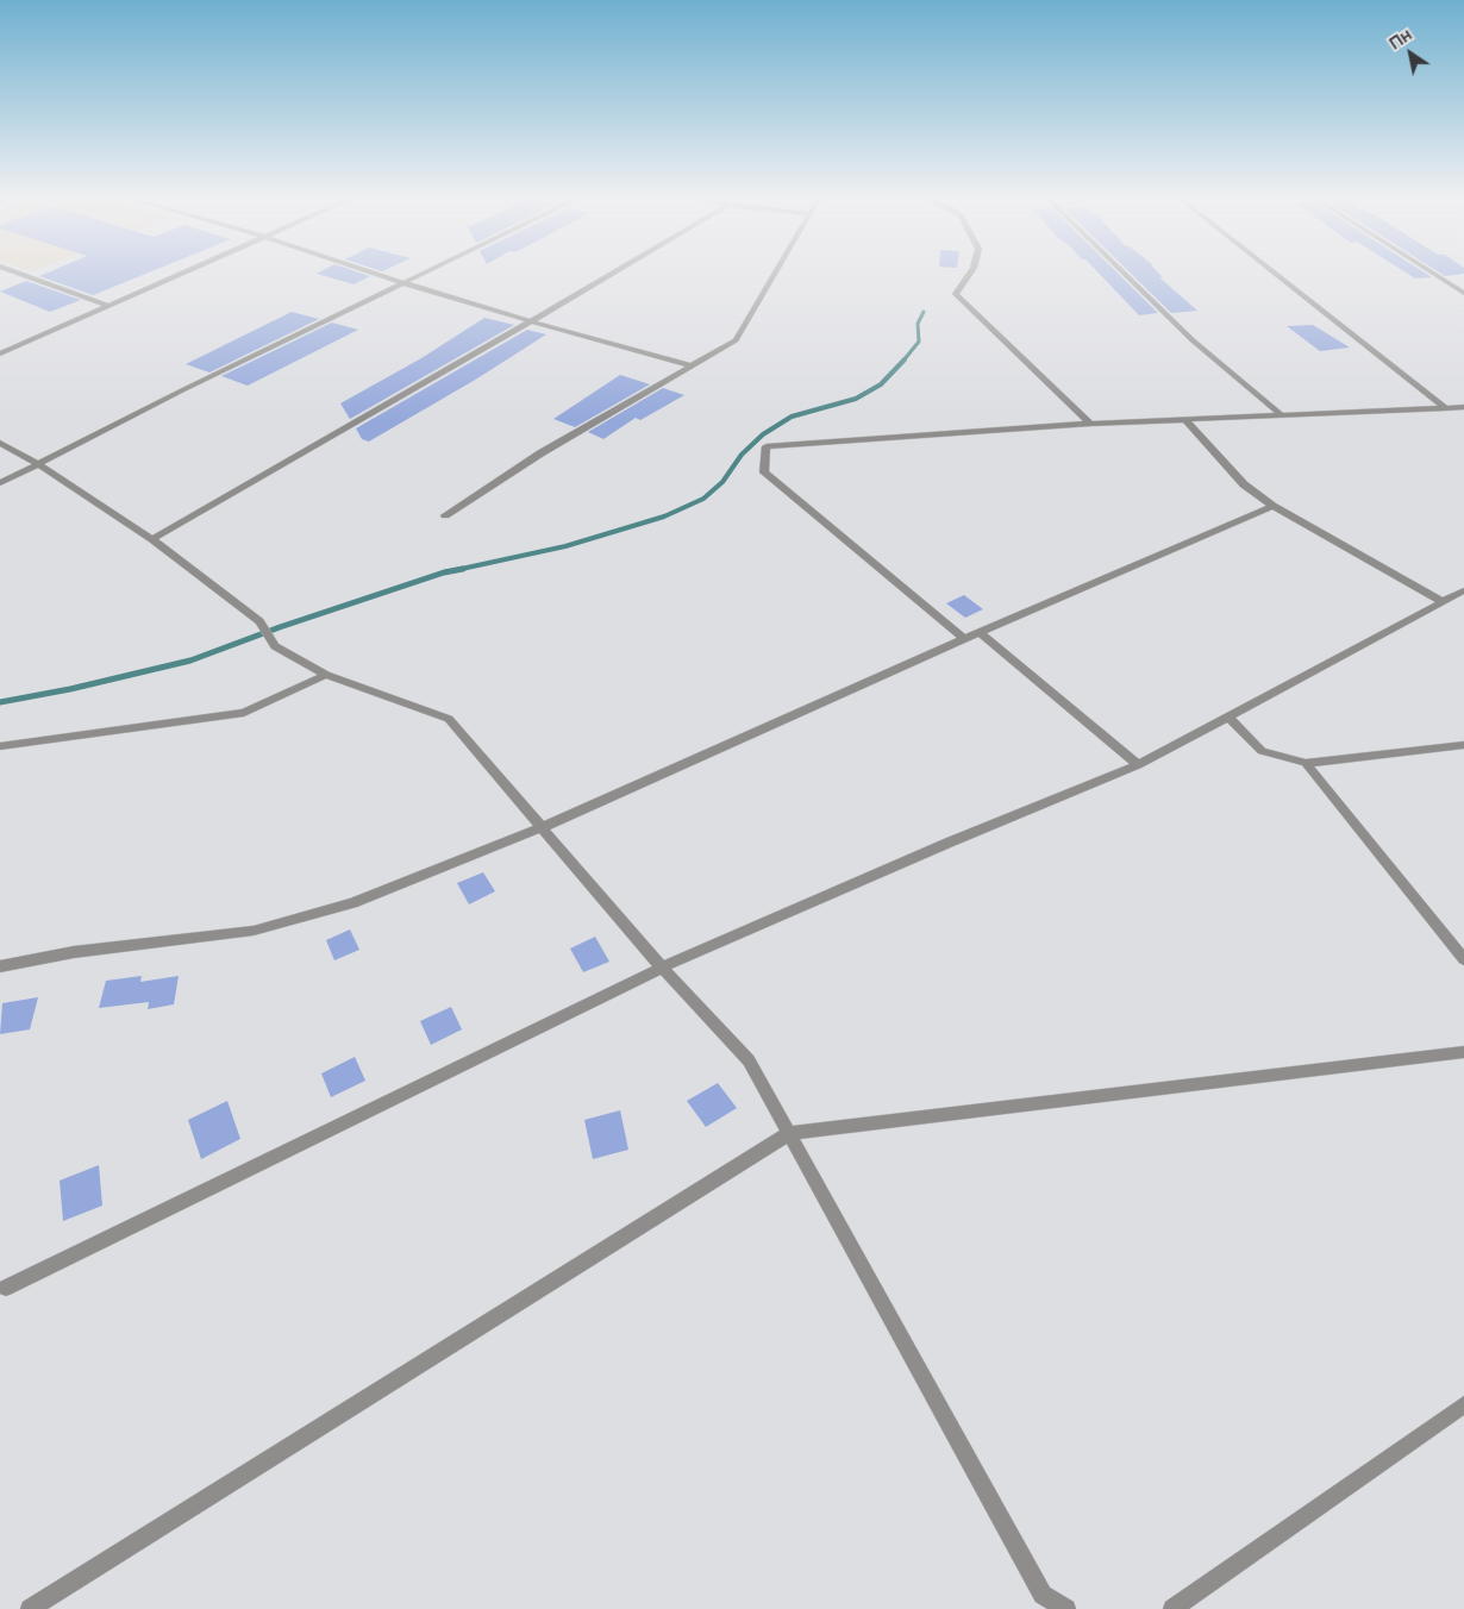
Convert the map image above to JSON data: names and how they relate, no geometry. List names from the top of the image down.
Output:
{
  "north": "top left"
}
